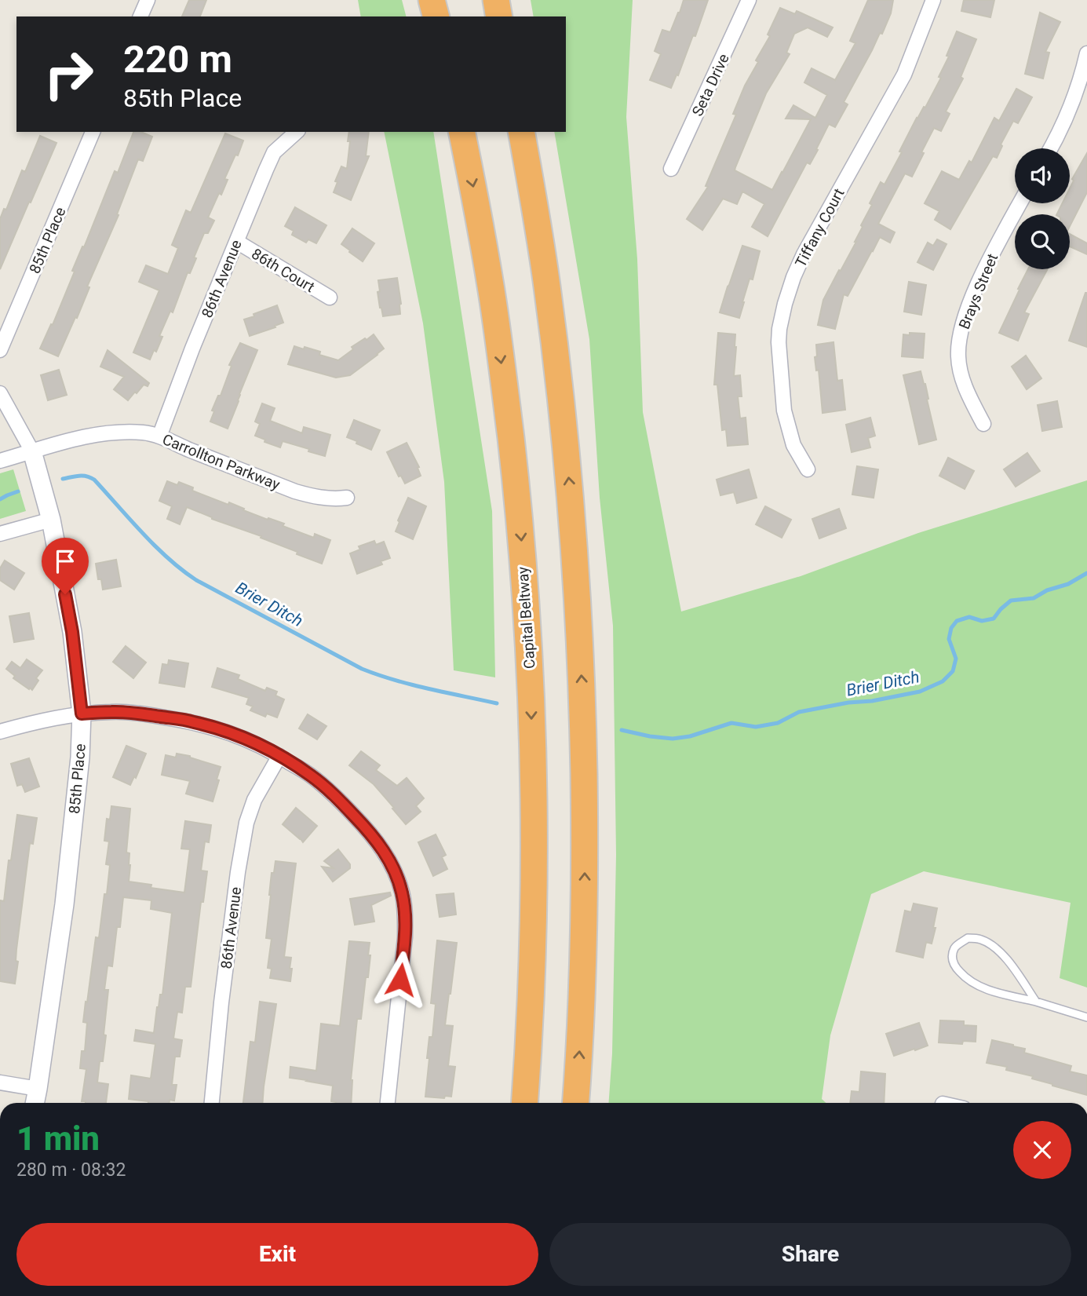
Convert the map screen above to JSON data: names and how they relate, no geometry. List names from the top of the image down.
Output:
{
  "streets": {
    "highway": ["Capital Beltway"],
    "street": [
      "Seta Drive",
      "Tiffany Court",
      "85th Place",
      "86th Court",
      "86th Avenue",
      "Brays Street",
      "Carrollton Parkway"
    ]
  },
  "crossings": [
    ["85th Place", "Carrollton Parkway"],
    ["86th Court", "86th Avenue"],
    ["86th Avenue", "Carrollton Parkway"]
  ],
  "water": ["Brier Ditch"],
  "page": {
    "turn": ["220 m", "85th Place"],
    "heading": ["1 min", "280 m · 08:32"],
    "buttons": ["Exit", "Share"]
  }
}
